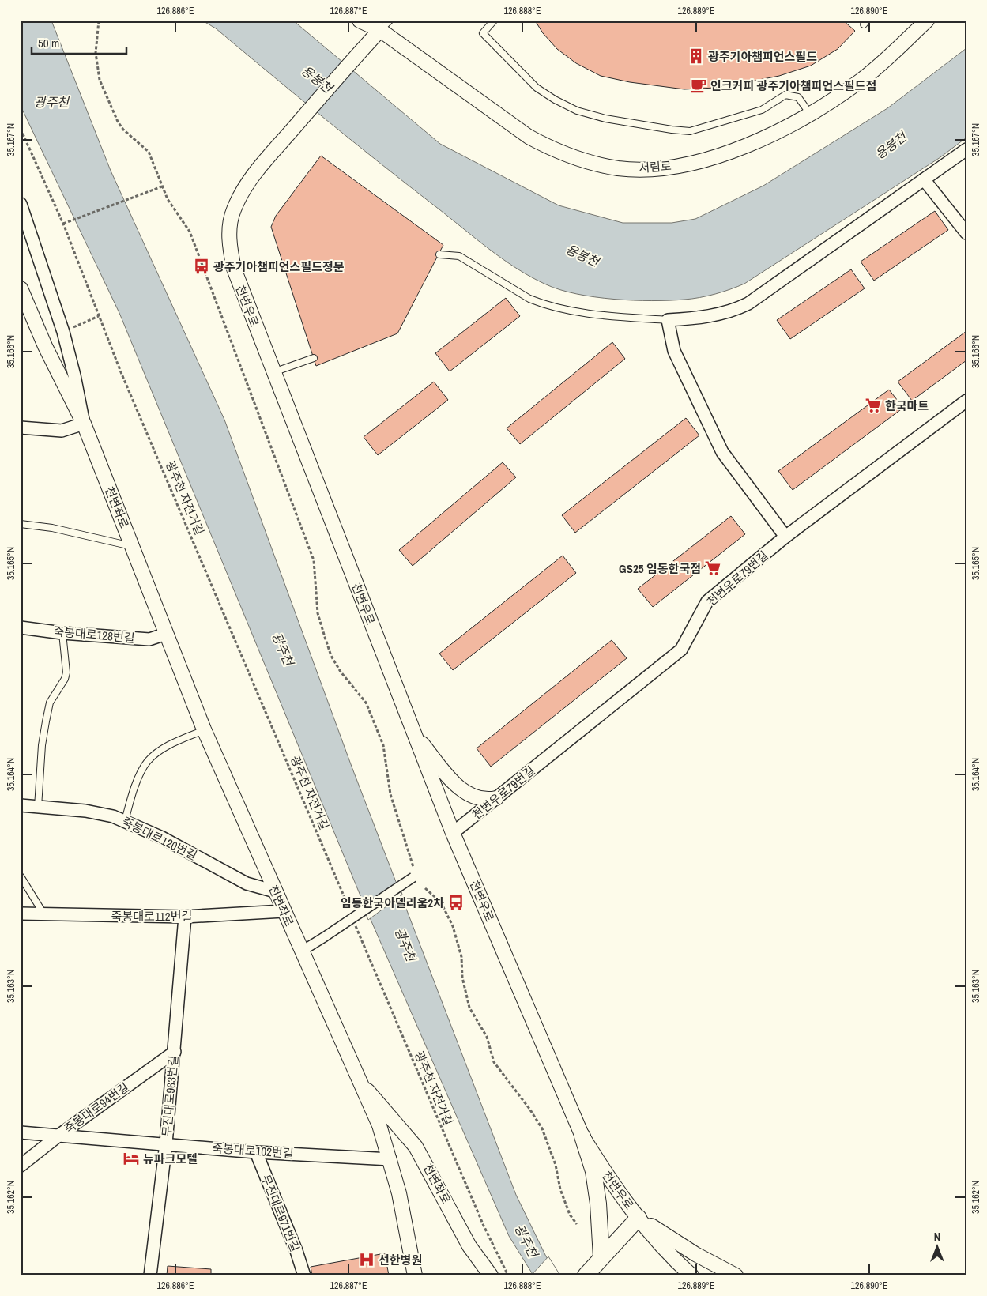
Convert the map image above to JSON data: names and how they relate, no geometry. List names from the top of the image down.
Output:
{
  "streets": {
    "street": [
      "서림로",
      "천변우로",
      "천변좌로",
      "천변우로79번길",
      "죽봉대로128번길",
      "죽봉대로120번길",
      "죽봉대로112번길",
      "무진대로963번길",
      "죽봉대로94번길",
      "죽봉대로102번길",
      "무진대로971번길"
    ],
    "path": ["광주천 자전거길"]
  },
  "crossings": [
    ["서림로", "천변우로"],
    ["천변우로", "천변우로79번길"],
    ["천변좌로", "죽봉대로128번길"],
    ["천변좌로", "죽봉대로120번길"],
    ["천변좌로", "죽봉대로112번길"],
    ["천변좌로", "죽봉대로102번길"],
    ["죽봉대로112번길", "무진대로963번길"],
    ["무진대로963번길", "죽봉대로94번길"],
    ["무진대로963번길", "죽봉대로102번길"],
    ["죽봉대로94번길", "죽봉대로102번길"],
    ["죽봉대로102번길", "무진대로971번길"]
  ],
  "water": ["용봉천", "광주천"],
  "places": {
    "building": ["광주기아챔피언스필드"],
    "cafe": ["인크커피 광주기아챔피언스필드점"],
    "bus stop": ["광주기아챔피언스필드정문", "임동한국아델리움2차"],
    "supermarket": ["한국마트", "GS25 임동한국점"],
    "hotel": ["뉴파크모텔"],
    "hospital": ["선한병원"]
  },
  "scale_bar": "50 m",
  "north": "top",
  "coordinates": [
    "126.886°E",
    "126.887°E",
    "126.888°E",
    "126.889°E",
    "126.890°E",
    "35.167°N",
    "35.166°N",
    "35.165°N",
    "35.164°N",
    "35.163°N",
    "35.162°N"
  ]
}
